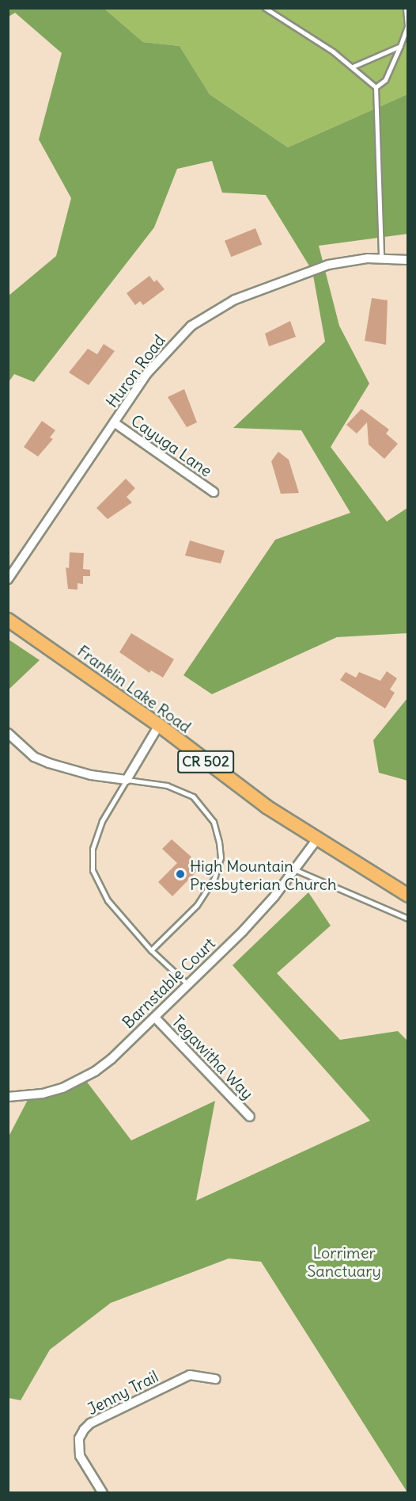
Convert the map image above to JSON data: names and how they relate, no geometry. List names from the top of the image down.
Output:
{
  "streets": {
    "main road": ["Franklin Lake Road", "CR 502"],
    "street": [
      "Huron Road",
      "Cayuga Lane",
      "Barnstable Court",
      "Tegawitha Way",
      "Jenny Trail"
    ]
  },
  "crossings": [
    ["Huron Road", "Cayuga Lane"],
    ["Franklin Lake Road", "Barnstable Court"],
    ["Barnstable Court", "Tegawitha Way"]
  ],
  "parks": ["Lorrimer Sanctuary"],
  "places": ["High Mountain Presbyterian Church"]
}
